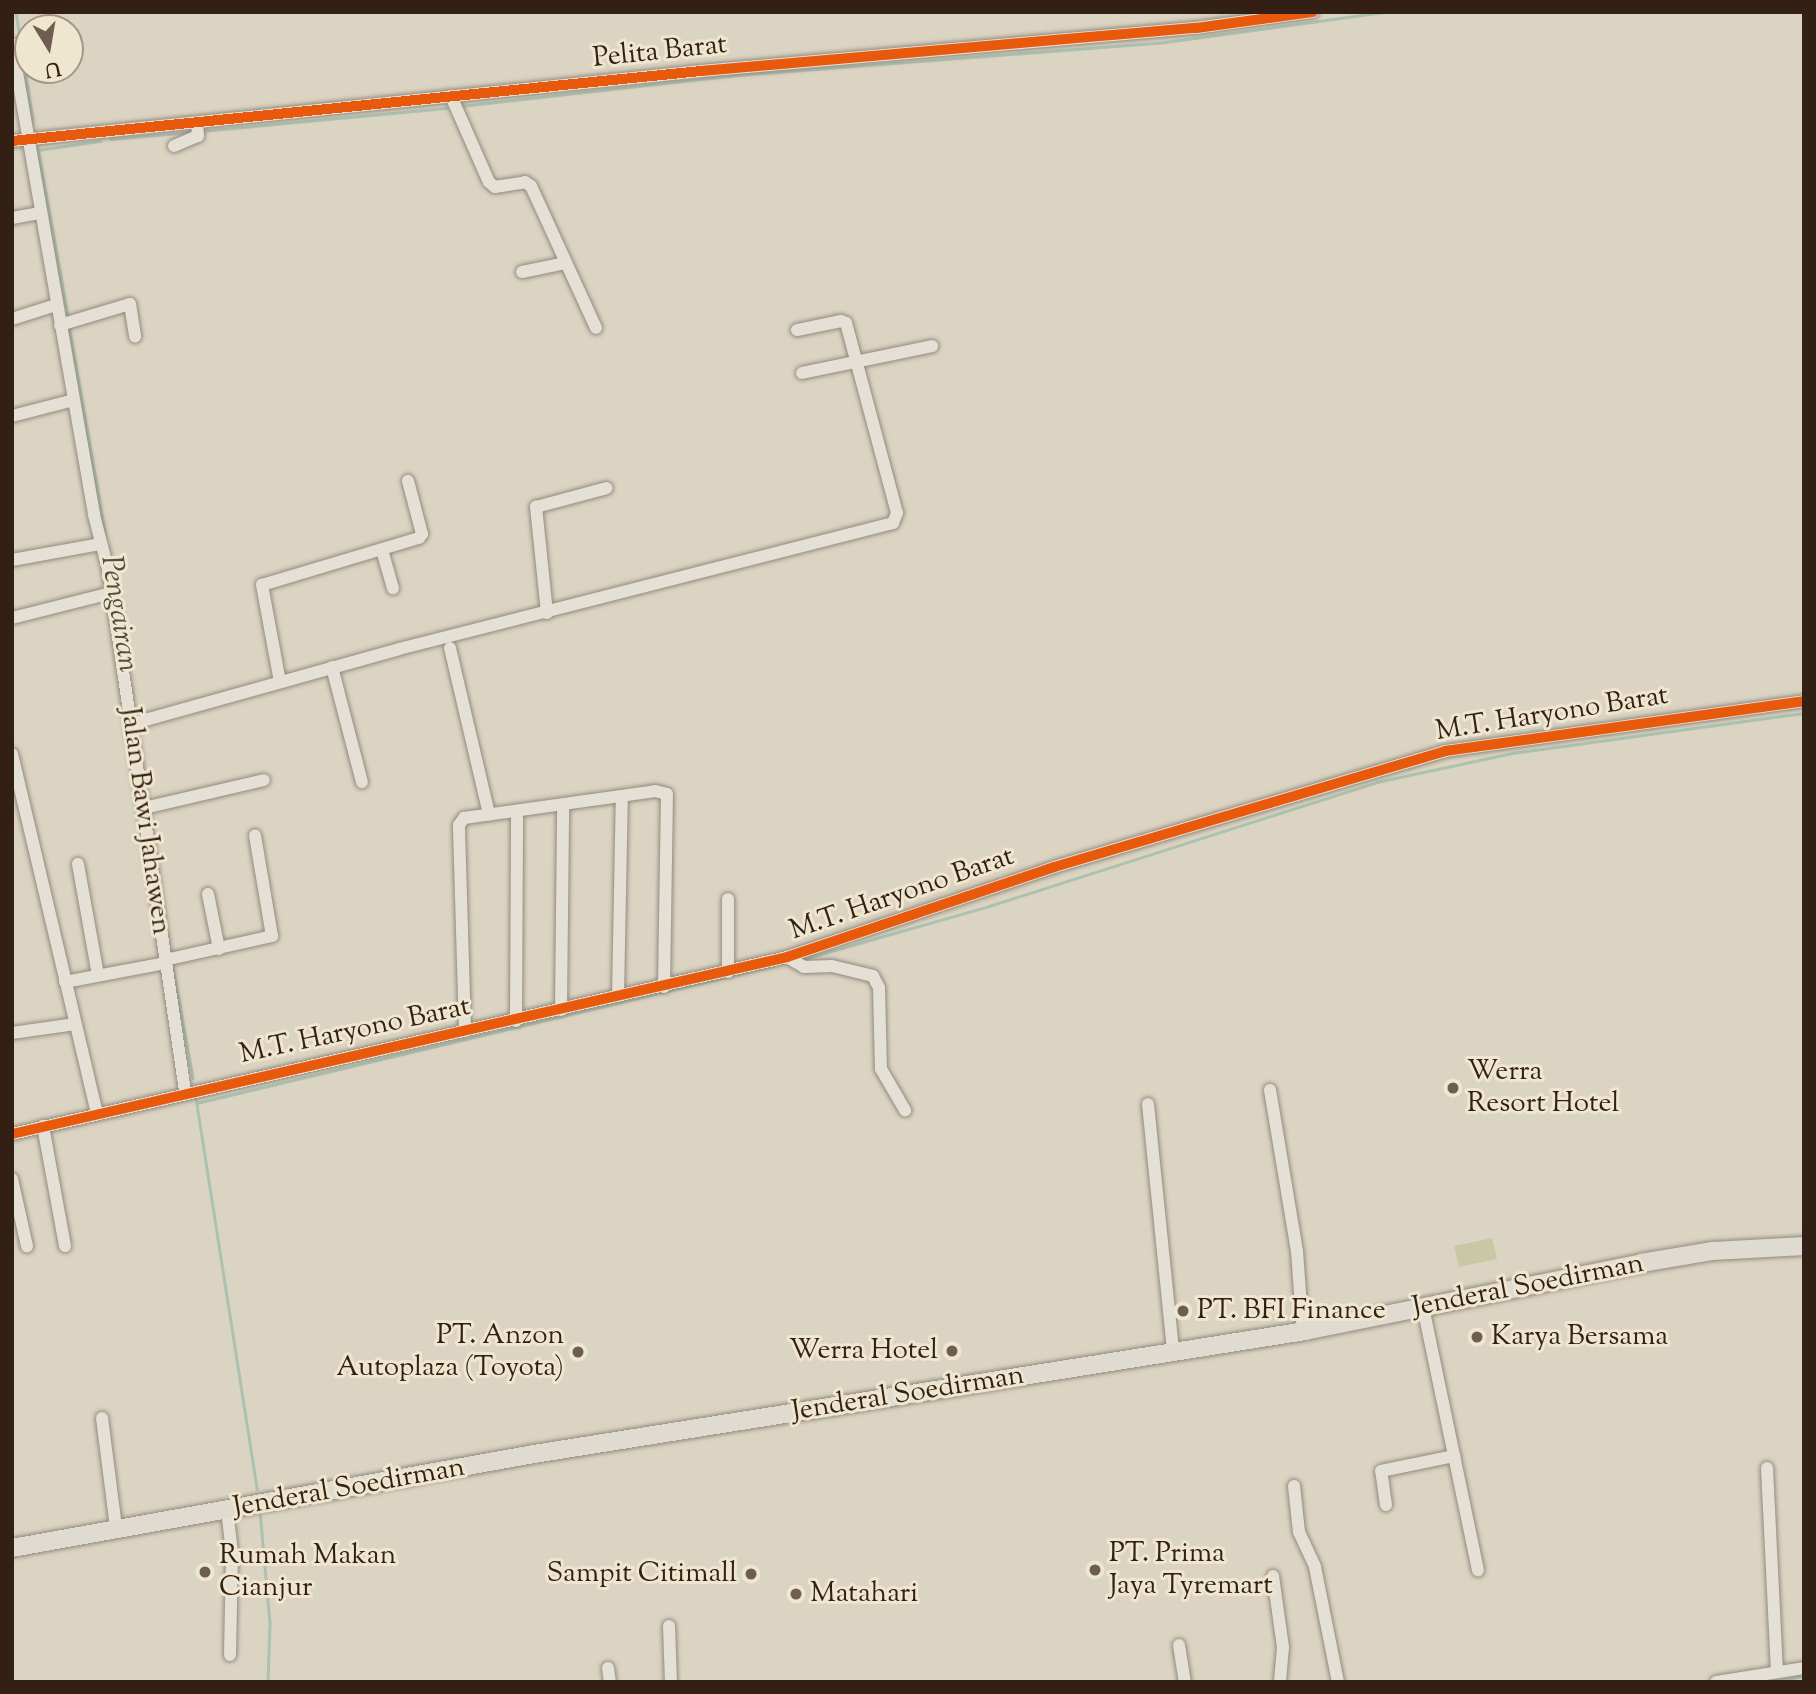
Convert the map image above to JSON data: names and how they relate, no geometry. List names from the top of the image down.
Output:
{
  "streets": {
    "highway": ["Jenderal Soedirman"],
    "street": ["Pelita Barat", "M.T. Haryono Barat", "Jalan Bawi Jahawen"]
  },
  "crossings": [
    ["Pelita Barat", "Jalan Bawi Jahawen"],
    ["M.T. Haryono Barat", "Jalan Bawi Jahawen"]
  ],
  "water": ["Pengairan"],
  "places": [
    "Werra Resort Hotel",
    "PT. BFI Finance",
    "Karya Bersama",
    "Werra Hotel",
    "PT. Anzon Autoplaza (Toyota)",
    "PT. Prima Jaya Tyremart",
    "Rumah Makan Cianjur",
    "Sampit Citimall",
    "Matahari"
  ],
  "north": "bottom"
}
